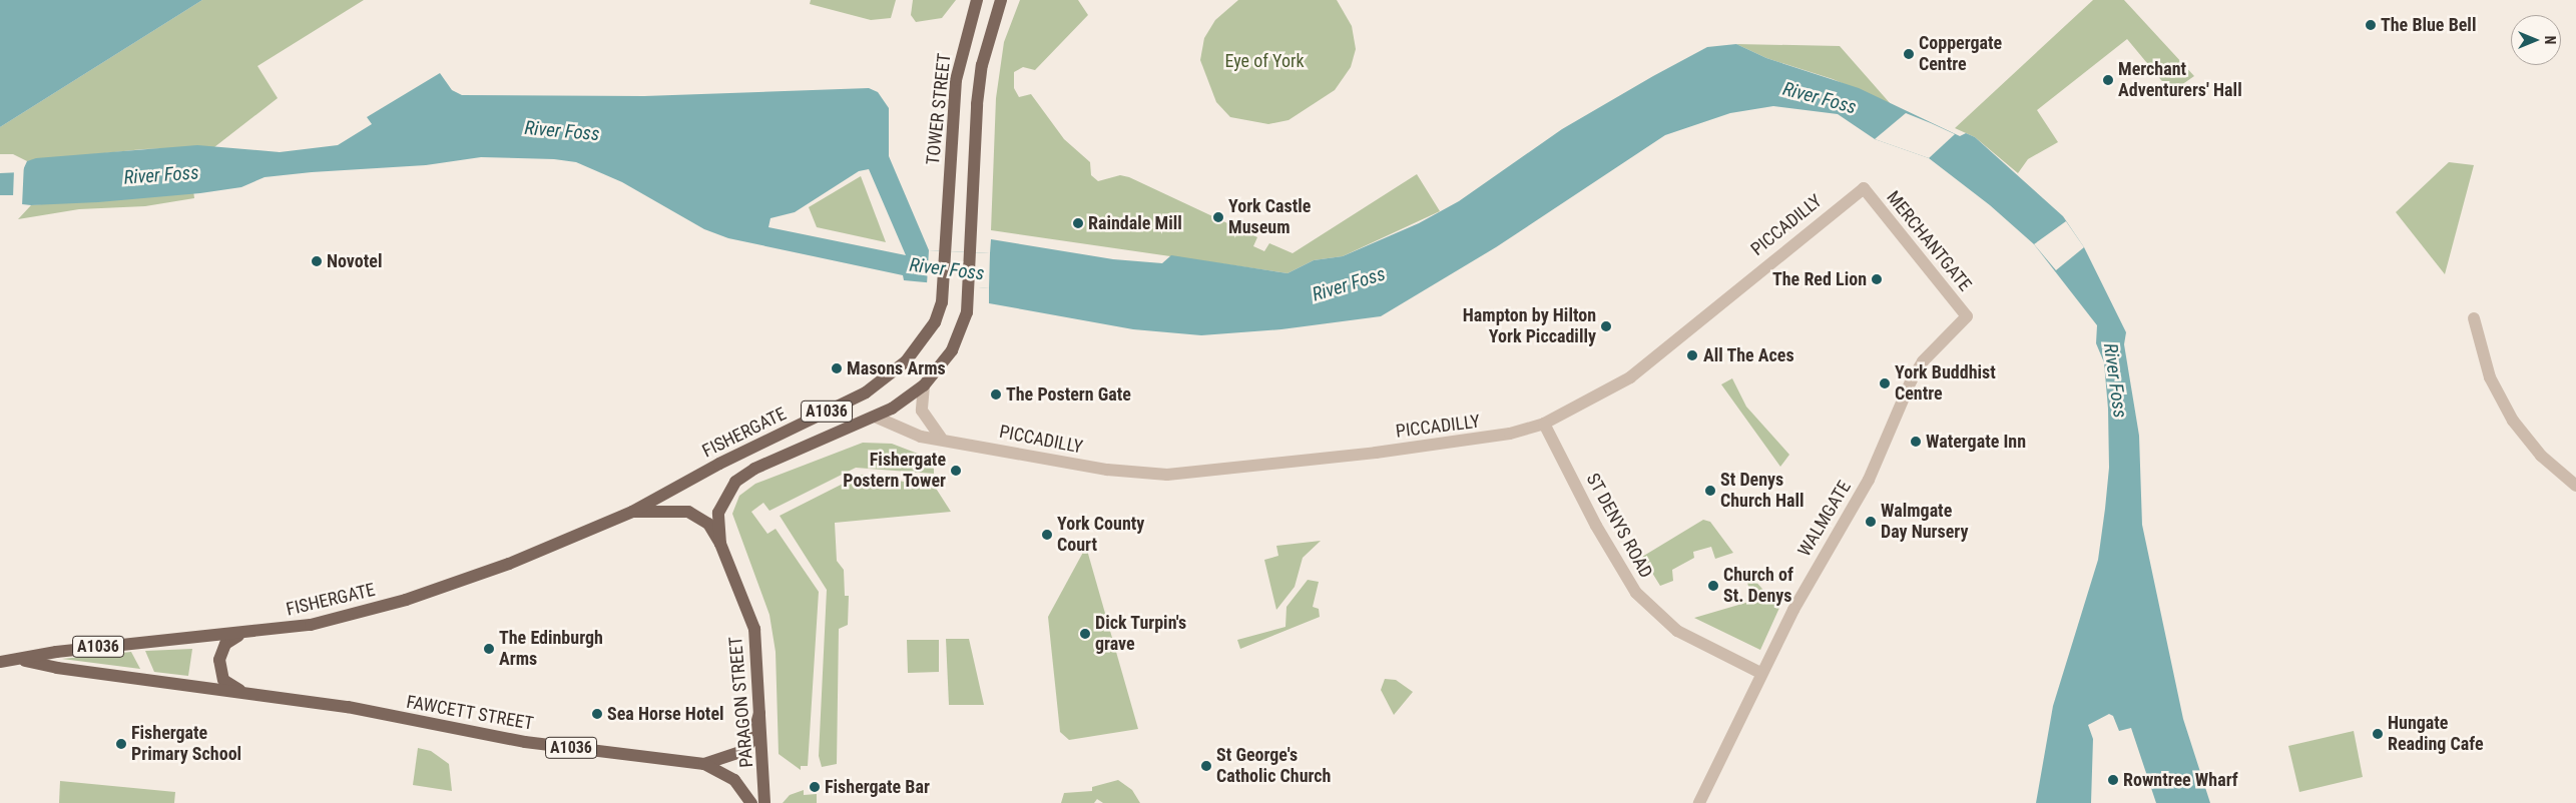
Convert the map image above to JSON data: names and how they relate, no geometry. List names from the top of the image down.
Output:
{
  "streets": {
    "main road": [
      "TOWER STREET",
      "A1036",
      "FISHERGATE",
      "PARAGON STREET",
      "FAWCETT STREET"
    ],
    "street": [
      "PICCADILLY",
      "MERCHANTGATE",
      "WALMGATE",
      "ST DENYS ROAD"
    ]
  },
  "crossings": [
    ["TOWER STREET", "FISHERGATE"],
    ["PICCADILLY", "MERCHANTGATE"],
    ["PICCADILLY", "FISHERGATE"],
    ["PICCADILLY", "ST DENYS ROAD"],
    ["MERCHANTGATE", "WALMGATE"],
    ["A1036", "FISHERGATE"],
    ["A1036", "FAWCETT STREET"],
    ["FISHERGATE", "PARAGON STREET"],
    ["FISHERGATE", "FAWCETT STREET"],
    ["WALMGATE", "ST DENYS ROAD"],
    ["PARAGON STREET", "FAWCETT STREET"]
  ],
  "water": ["River Foss"],
  "parks": ["Eye of York"],
  "places": [
    "The Blue Bell",
    "Coppergate Centre",
    "Merchant Adventurers' Hall",
    "York Castle Museum",
    "Raindale Mill",
    "Novotel",
    "The Red Lion",
    "Hampton by Hilton York Piccadilly",
    "All The Aces",
    "Masons Arms",
    "York Buddhist Centre",
    "The Postern Gate",
    "Watergate Inn",
    "Fishergate Postern Tower",
    "St Denys Church Hall",
    "Walmgate Day Nursery",
    "York County Court",
    "Church of St. Denys",
    "Dick Turpin's grave",
    "The Edinburgh Arms",
    "Sea Horse Hotel",
    "Hungate Reading Cafe",
    "Fishergate Primary School",
    "St George's Catholic Church",
    "Rowntree Wharf",
    "Fishergate Bar"
  ],
  "north": "right"
}
